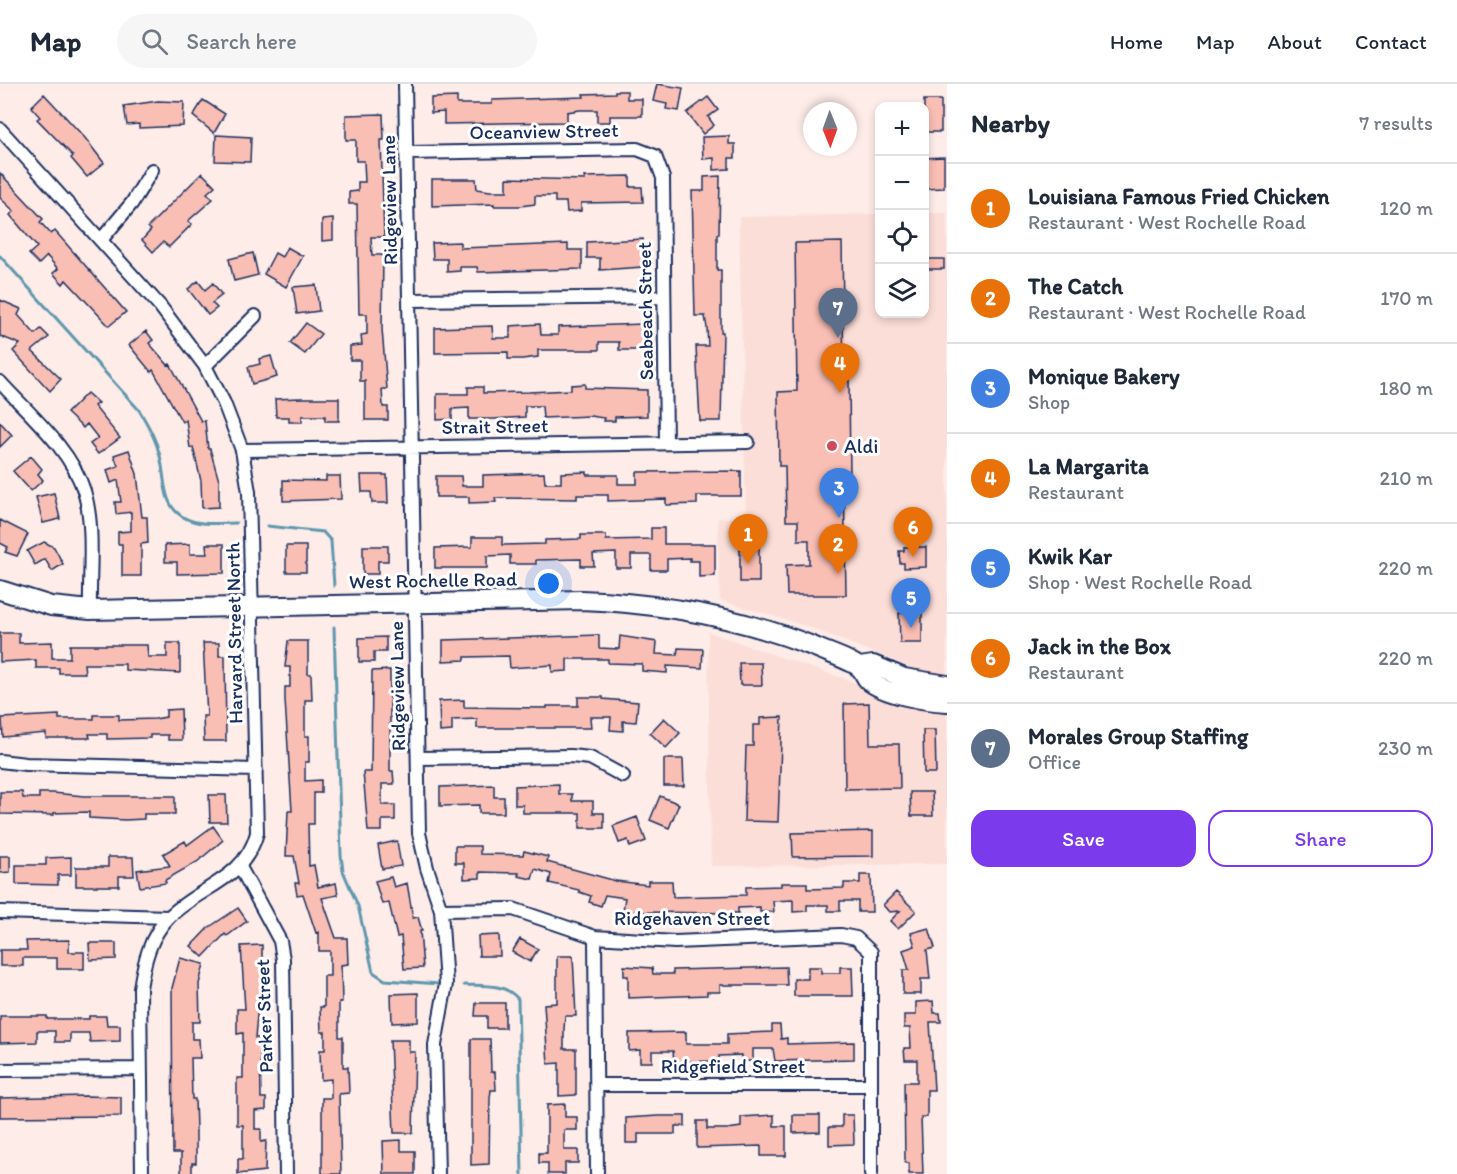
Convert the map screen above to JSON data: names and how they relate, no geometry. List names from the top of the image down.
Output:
{
  "streets": {
    "street": [
      "Oceanview Street",
      "Ridgeview Lane",
      "Seabeach Street",
      "Strait Street",
      "West Rochelle Road",
      "Harvard Street North",
      "Ridgehaven Street",
      "Parker Street",
      "Ridgefield Street"
    ]
  },
  "crossings": [
    ["Oceanview Street", "Ridgeview Lane"],
    ["Oceanview Street", "Seabeach Street"],
    ["Ridgeview Lane", "Strait Street"],
    ["Ridgeview Lane", "West Rochelle Road"],
    ["Ridgeview Lane", "Ridgehaven Street"],
    ["Seabeach Street", "Strait Street"],
    ["Strait Street", "Harvard Street North"],
    ["West Rochelle Road", "Harvard Street North"],
    ["Harvard Street North", "Parker Street"],
    ["Ridgehaven Street", "Ridgefield Street"]
  ],
  "places": ["Aldi"],
  "north": "bottom",
  "page": {
    "header": "Map",
    "search": "Search here",
    "nav": [
      "Home",
      "Map",
      "About",
      "Contact"
    ],
    "heading": ["Nearby", "7 results"],
    "map_buttons": ["+", "−"],
    "list": [
      {
        "mark": "1",
        "name": "Louisiana Famous Fried Chicken",
        "note": "Restaurant · West Rochelle Road",
        "value": "120 m"
      },
      {
        "mark": "2",
        "name": "The Catch",
        "note": "Restaurant · West Rochelle Road",
        "value": "170 m"
      },
      {
        "mark": "3",
        "name": "Monique Bakery",
        "note": "Shop",
        "value": "180 m"
      },
      {
        "mark": "4",
        "name": "La Margarita",
        "note": "Restaurant",
        "value": "210 m"
      },
      {
        "mark": "5",
        "name": "Kwik Kar",
        "note": "Shop · West Rochelle Road",
        "value": "220 m"
      },
      {
        "mark": "6",
        "name": "Jack in the Box",
        "note": "Restaurant",
        "value": "220 m"
      },
      {
        "mark": "7",
        "name": "Morales Group Staffing",
        "note": "Office",
        "value": "230 m"
      }
    ],
    "pins": [
      "7",
      "4",
      "3",
      "6",
      "1",
      "2",
      "5"
    ],
    "buttons": ["Save", "Share"]
  }
}
